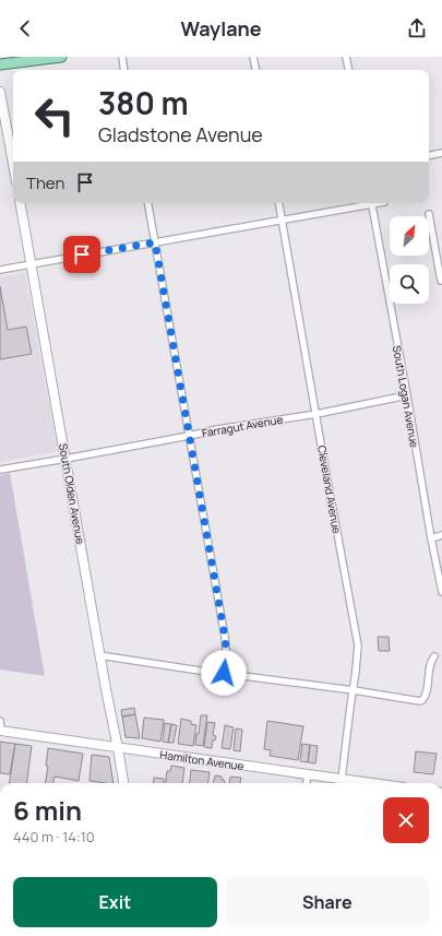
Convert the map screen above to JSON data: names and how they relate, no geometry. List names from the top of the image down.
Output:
{
  "streets": {
    "main road": ["South Olden Avenue", "Hamilton Avenue"],
    "street": ["South Logan Avenue", "Farragut Avenue", "Cleveland Avenue"]
  },
  "crossings": [
    ["South Logan Avenue", "Farragut Avenue"],
    ["Farragut Avenue", "Cleveland Avenue"],
    ["Farragut Avenue", "South Olden Avenue"],
    ["Cleveland Avenue", "Hamilton Avenue"],
    ["South Olden Avenue", "Hamilton Avenue"]
  ],
  "north": "top right",
  "page": {
    "header": "Waylane",
    "turn": ["380 m", "Gladstone Avenue"],
    "then": "Then",
    "heading": ["6 min", "440 m · 14:10"],
    "buttons": ["Exit", "Share"]
  }
}
